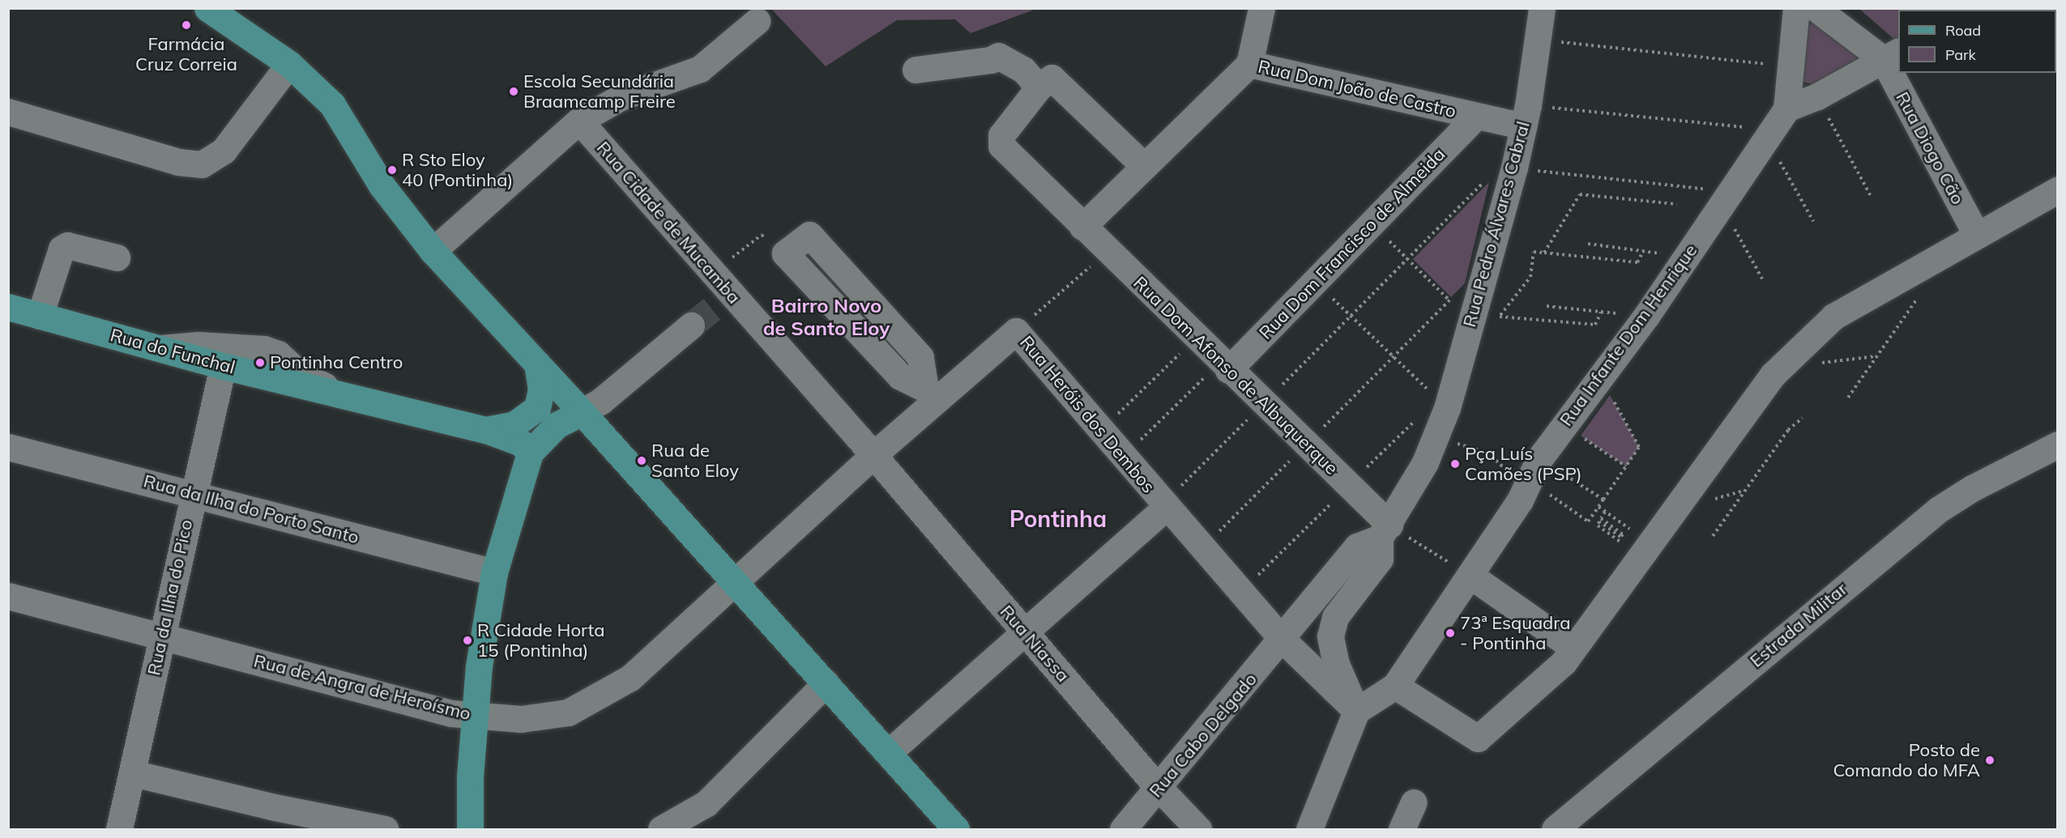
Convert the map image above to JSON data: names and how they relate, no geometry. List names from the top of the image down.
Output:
{
  "streets": {
    "main road": ["Rua do Funchal"],
    "street": [
      "Rua Dom João de Castro",
      "Rua Diogo Cão",
      "Rua Cidade de Mucamba",
      "Rua Pedro Álvares Cabral",
      "Rua Dom Francisco de Almeida",
      "Rua Infante Dom Henrique",
      "Rua Dom Afonso de Albuquerque",
      "Rua Heróis dos Dembos",
      "Rua da Ilha do Porto Santo",
      "Rua da Ilha do Pico",
      "Estrada Militar",
      "Rua Niassa",
      "Rua de Angra de Heroísmo",
      "Rua Cabo Delgado"
    ]
  },
  "crossings": [
    ["Rua Dom João de Castro", "Rua Pedro Álvares Cabral"],
    ["Rua Dom João de Castro", "Rua Dom Francisco de Almeida"],
    ["Rua Dom João de Castro", "Rua Dom Afonso de Albuquerque"],
    ["Rua Cidade de Mucamba", "Rua Heróis dos Dembos"],
    ["Rua Cidade de Mucamba", "Rua Niassa"],
    ["Rua Cidade de Mucamba", "Rua de Angra de Heroísmo"],
    ["Rua Pedro Álvares Cabral", "Rua Dom Afonso de Albuquerque"],
    ["Rua Pedro Álvares Cabral", "Rua Cabo Delgado"],
    ["Rua Dom Francisco de Almeida", "Rua Dom Afonso de Albuquerque"],
    ["Rua do Funchal", "Rua da Ilha do Pico"],
    ["Rua Dom Afonso de Albuquerque", "Rua Cabo Delgado"],
    ["Rua Heróis dos Dembos", "Rua Niassa"],
    ["Rua Heróis dos Dembos", "Rua de Angra de Heroísmo"],
    ["Rua Heróis dos Dembos", "Rua Cabo Delgado"],
    ["Rua da Ilha do Porto Santo", "Rua da Ilha do Pico"],
    ["Rua da Ilha do Pico", "Rua de Angra de Heroísmo"],
    ["Rua Niassa", "Rua de Angra de Heroísmo"],
    ["Rua Niassa", "Rua Cabo Delgado"]
  ],
  "districts": ["Bairro Novo de Santo Eloy", "Pontinha"],
  "places": [
    "Farmácia Cruz Correia",
    "Escola Secundária Braamcamp Freire",
    "R Sto Eloy 40 (Pontinha)",
    "Pontinha Centro",
    "Rua de Santo Eloy",
    "Pça Luís Camões (PSP)",
    "73ª Esquadra - Pontinha",
    "R Cidade Horta 15 (Pontinha)",
    "Posto de Comando do MFA"
  ],
  "legend": ["Road", "Park"]
}
